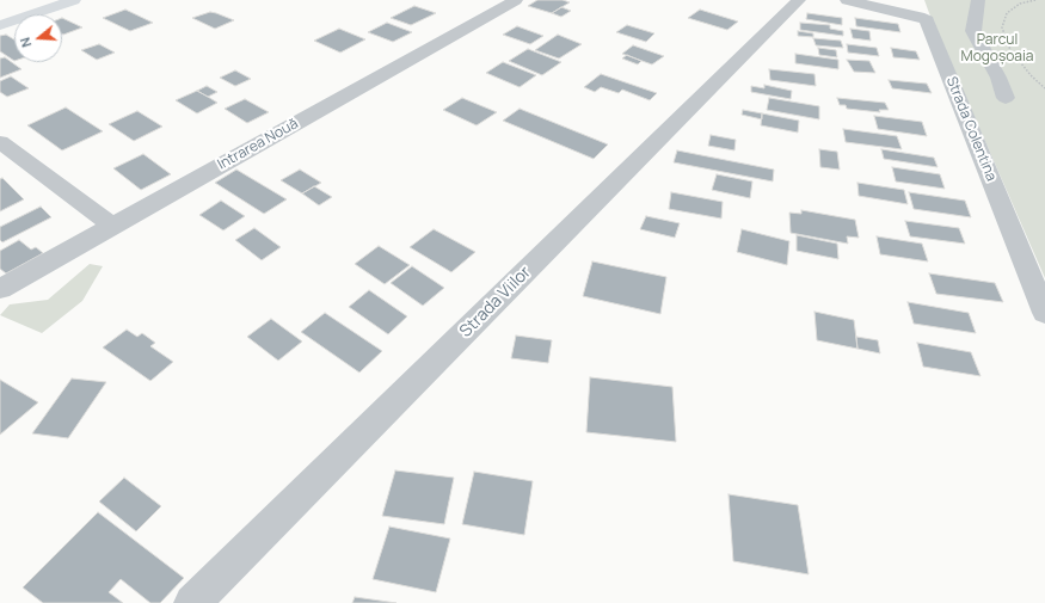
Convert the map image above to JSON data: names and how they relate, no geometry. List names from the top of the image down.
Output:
{
  "streets": {
    "street": ["Strada Colentina", "Intrarea Nouă", "Strada Viilor"]
  },
  "parks": ["Parcul Mogoșoaia"],
  "north": "left"
}
